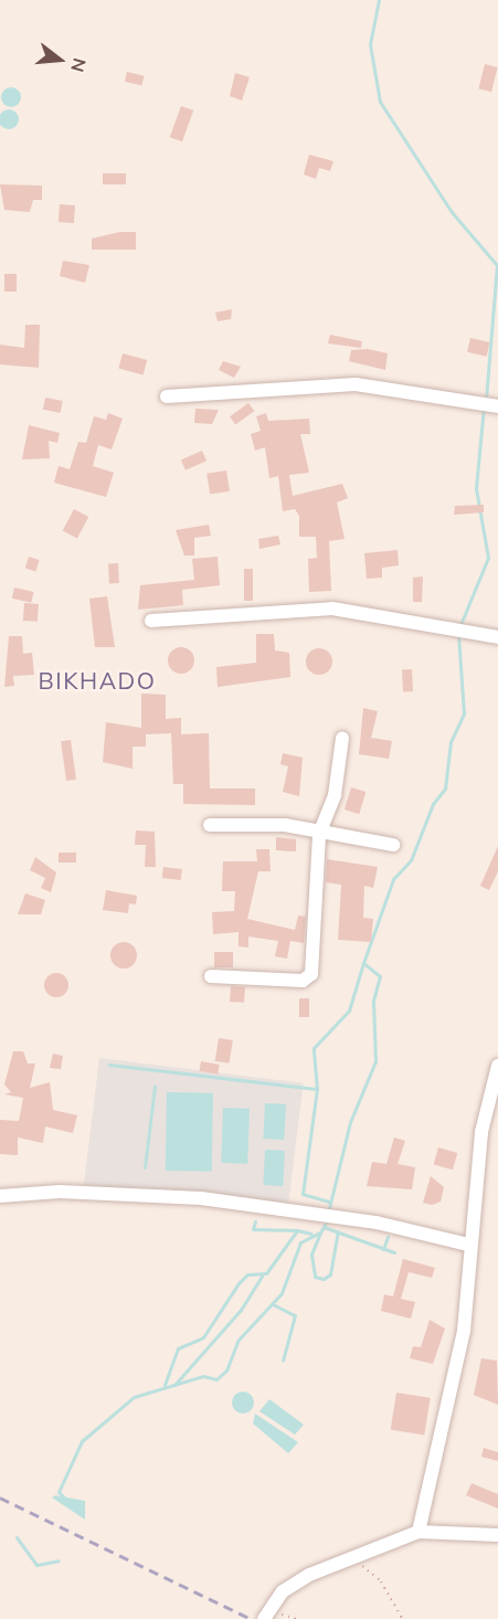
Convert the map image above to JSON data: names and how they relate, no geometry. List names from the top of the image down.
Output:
{
  "districts": ["BIKHADO"],
  "north": "right"
}
